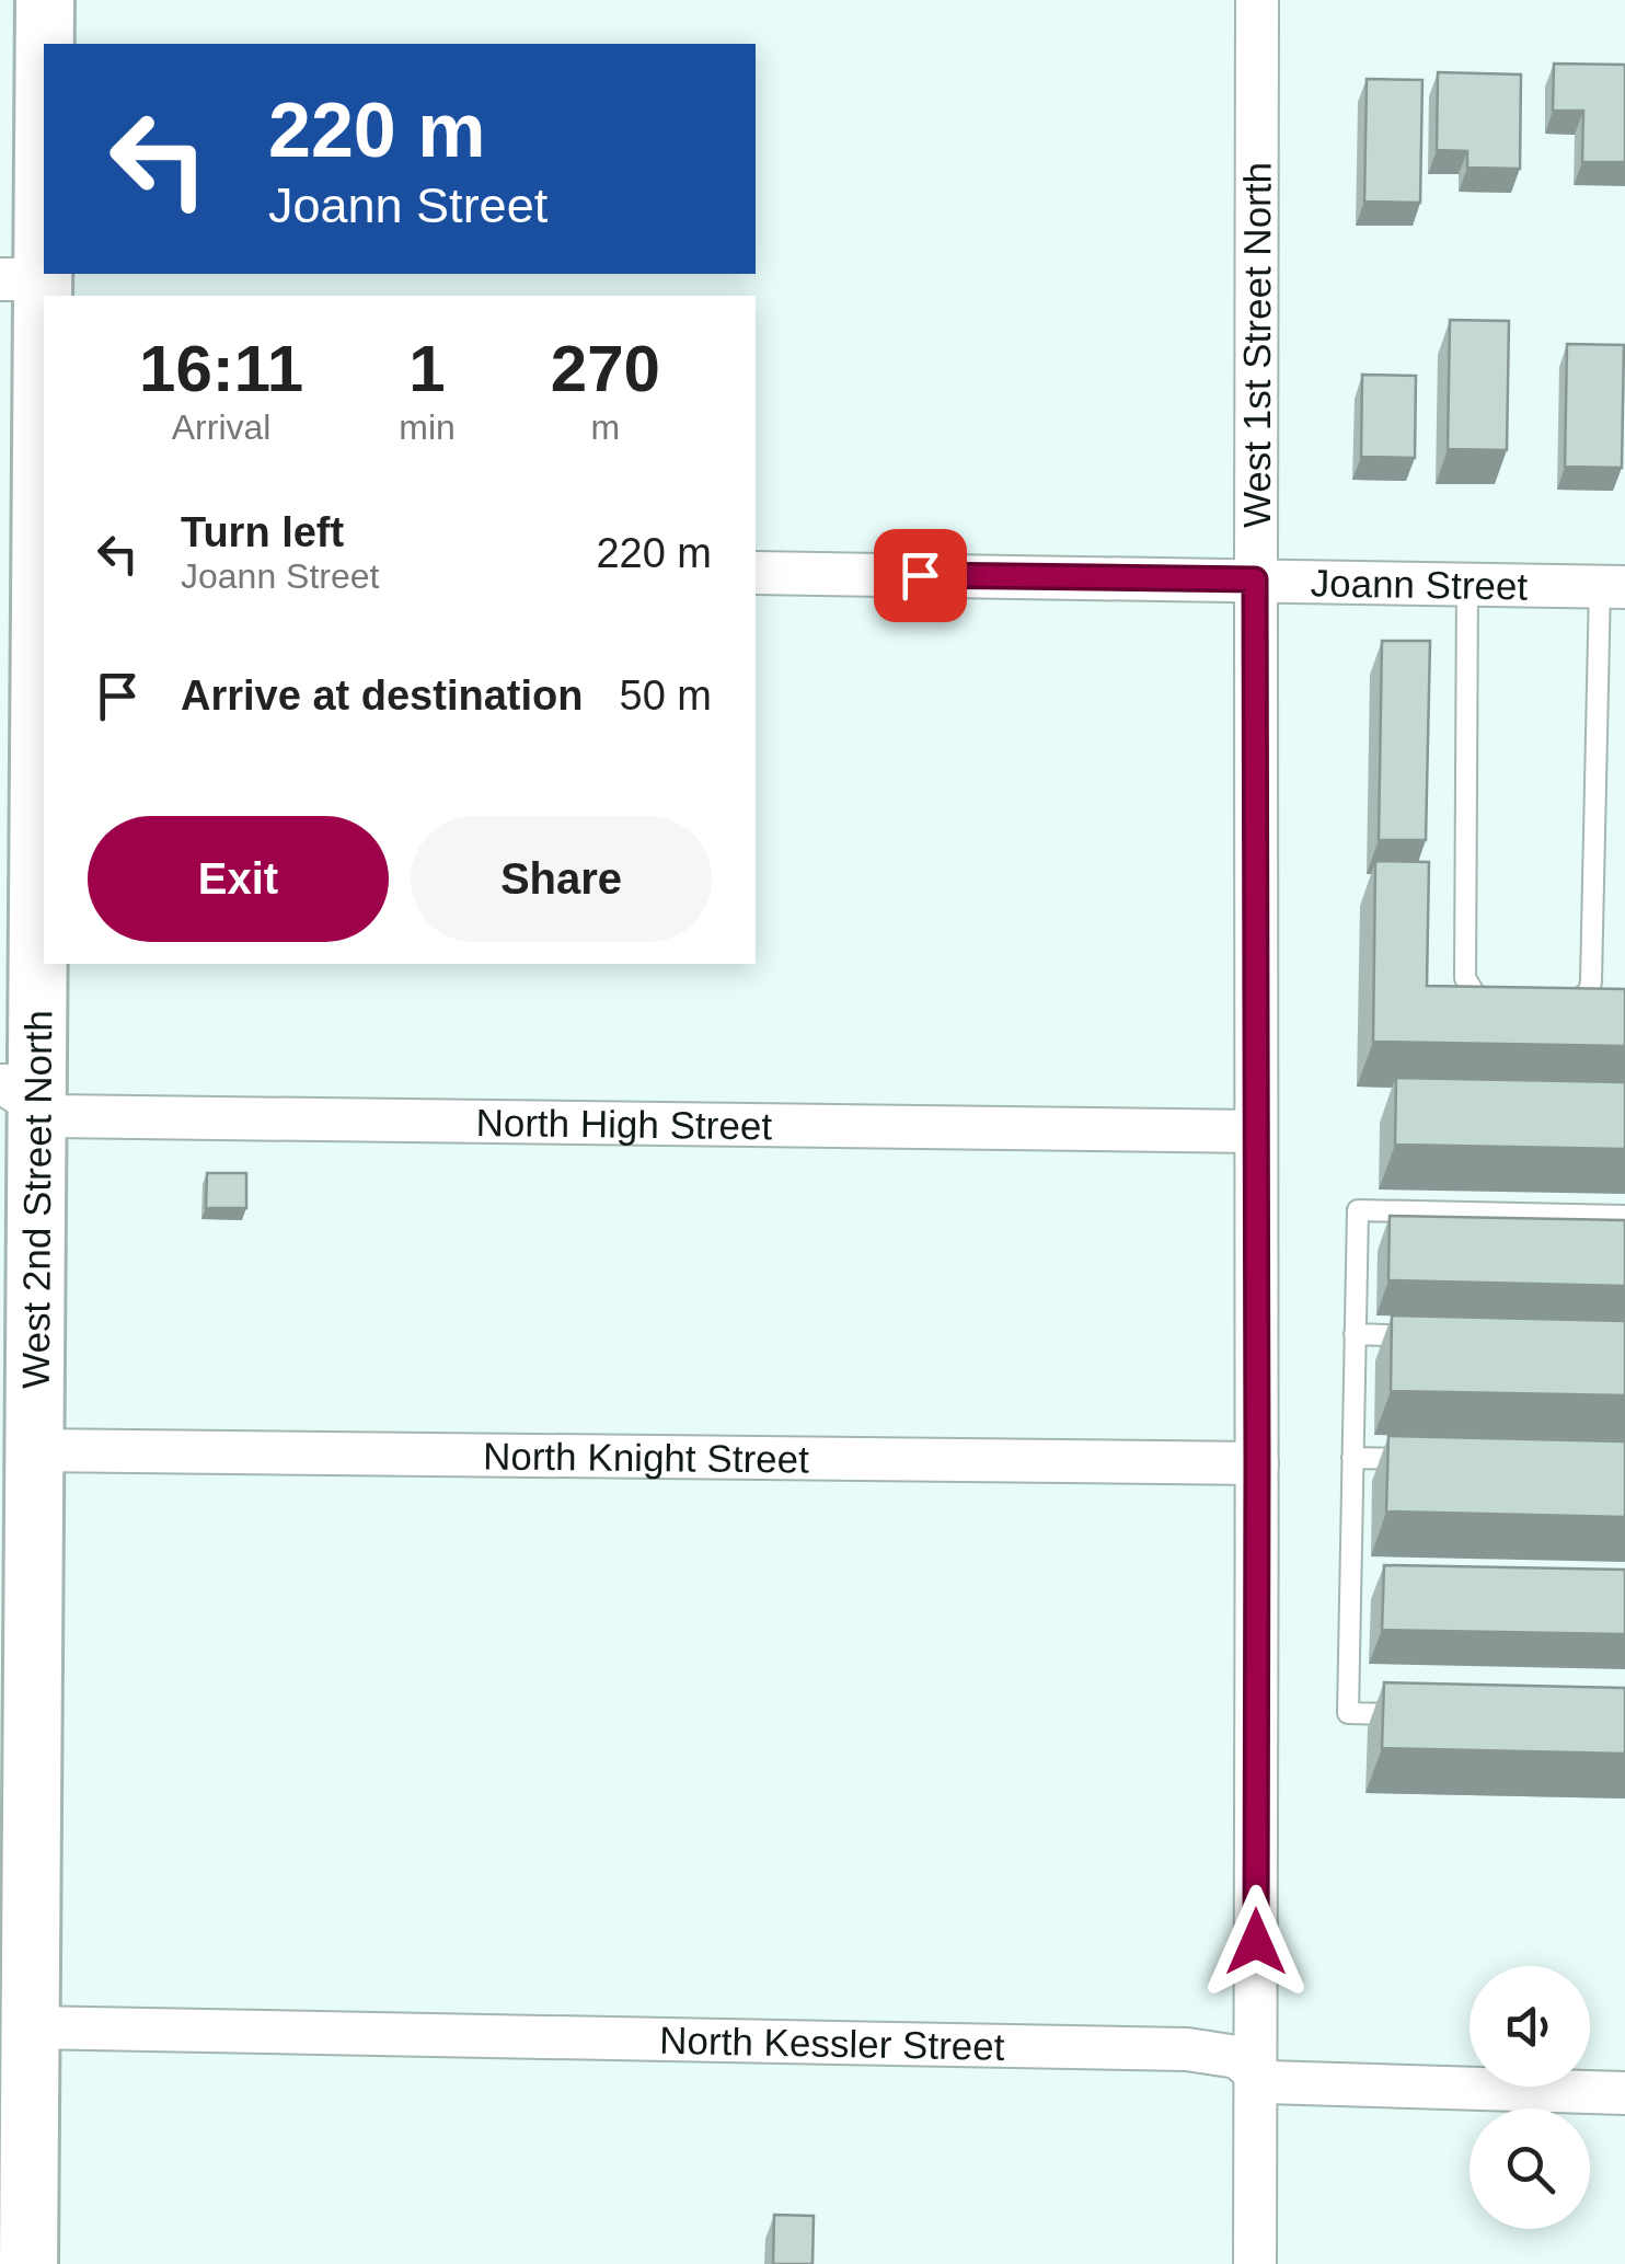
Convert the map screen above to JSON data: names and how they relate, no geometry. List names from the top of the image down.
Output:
{
  "streets": {
    "street": [
      "West 1st Street North",
      "Joann Street",
      "North High Street",
      "West 2nd Street North",
      "North Knight Street",
      "North Kessler Street"
    ]
  },
  "crossings": [
    ["West 1st Street North", "Joann Street"],
    ["West 1st Street North", "North High Street"],
    ["West 1st Street North", "North Knight Street"],
    ["West 1st Street North", "North Kessler Street"],
    ["North High Street", "West 2nd Street North"],
    ["West 2nd Street North", "North Knight Street"],
    ["West 2nd Street North", "North Kessler Street"]
  ],
  "page": {
    "turn": ["220 m", "Joann Street"],
    "eta": [
      "16:11",
      "Arrival",
      "1",
      "min",
      "270",
      "m"
    ],
    "list": [
      {
        "name": "Turn left",
        "note": "Joann Street",
        "value": "220 m"
      },
      {
        "name": "Arrive at destination",
        "value": "50 m"
      }
    ],
    "buttons": ["Exit", "Share"]
  }
}
